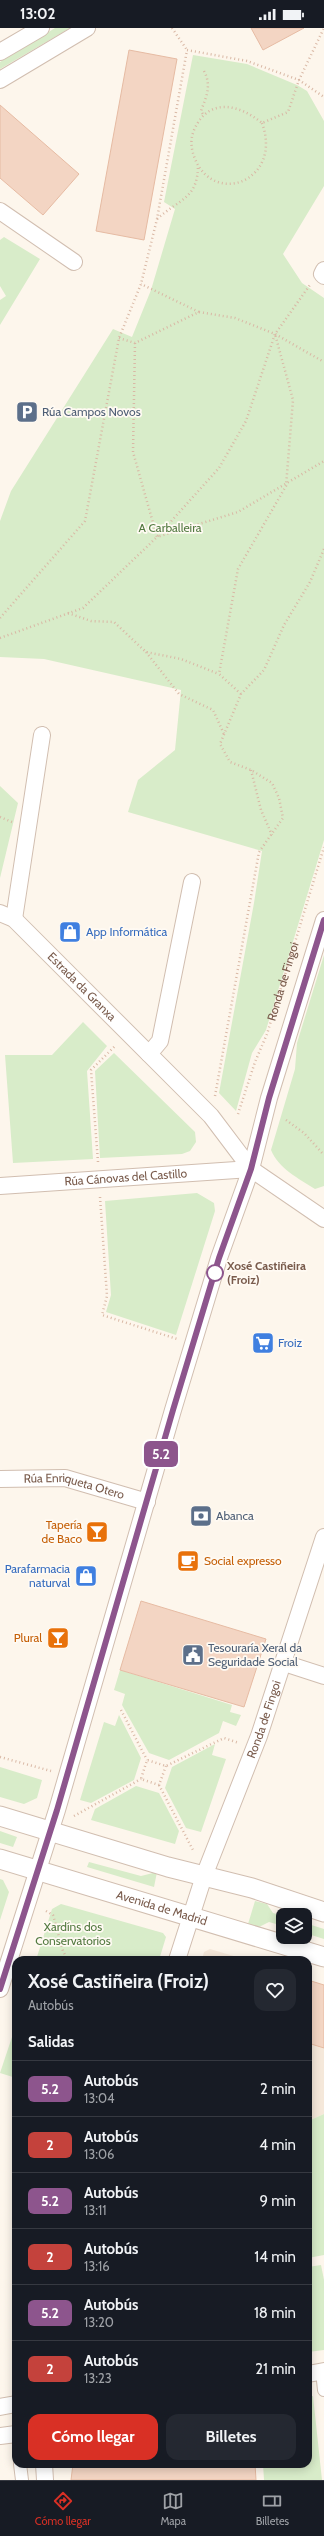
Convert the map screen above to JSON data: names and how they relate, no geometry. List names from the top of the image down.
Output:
{
  "streets": {
    "street": [
      "Ronda de Fingoi",
      "Estrada da Granxa",
      "Rúa Cánovas del Castillo",
      "Rúa Enriqueta Otero",
      "Avenida de Madrid"
    ]
  },
  "crossings": [
    ["Ronda de Fingoi", "Estrada da Granxa"],
    ["Ronda de Fingoi", "Rúa Cánovas del Castillo"],
    ["Ronda de Fingoi", "Rúa Enriqueta Otero"],
    ["Ronda de Fingoi", "Avenida de Madrid"],
    ["Estrada da Granxa", "Rúa Cánovas del Castillo"]
  ],
  "parks": ["A Carballeira", "Xardíns dos Conservatorios"],
  "places": {
    "parking": ["Rúa Campos Novos"],
    "shop": ["App Informática", "Parafarmacia naturval"],
    "other": ["Xosé Castiñeira (Froiz)"],
    "supermarket": ["Froiz"],
    "bank": ["Abanca"],
    "bar": ["Tapería de Baco", "Plural"],
    "cafe": ["Social expresso"],
    "public building": ["Tesouraría Xeral da Seguridade Social"]
  },
  "lines": ["bus line 5.2"],
  "page": {
    "status": "13:02",
    "on_map": "5.2",
    "heading": [
      ["Xosé Castiñeira (Froiz)", "Autobús"],
      "Salidas"
    ],
    "list": [
      {
        "mark": "5.2",
        "name": "Autobús",
        "note": "13:04",
        "value": "2 min"
      },
      {
        "mark": "2",
        "name": "Autobús",
        "note": "13:06",
        "value": "4 min"
      },
      {
        "mark": "5.2",
        "name": "Autobús",
        "note": "13:11",
        "value": "9 min"
      },
      {
        "mark": "2",
        "name": "Autobús",
        "note": "13:16",
        "value": "14 min"
      },
      {
        "mark": "5.2",
        "name": "Autobús",
        "note": "13:20",
        "value": "18 min"
      },
      {
        "mark": "2",
        "name": "Autobús",
        "note": "13:23",
        "value": "21 min"
      }
    ],
    "buttons": ["Cómo llegar", "Billetes"],
    "tabs": ["Cómo llegar", "Mapa", "Billetes"]
  }
}
